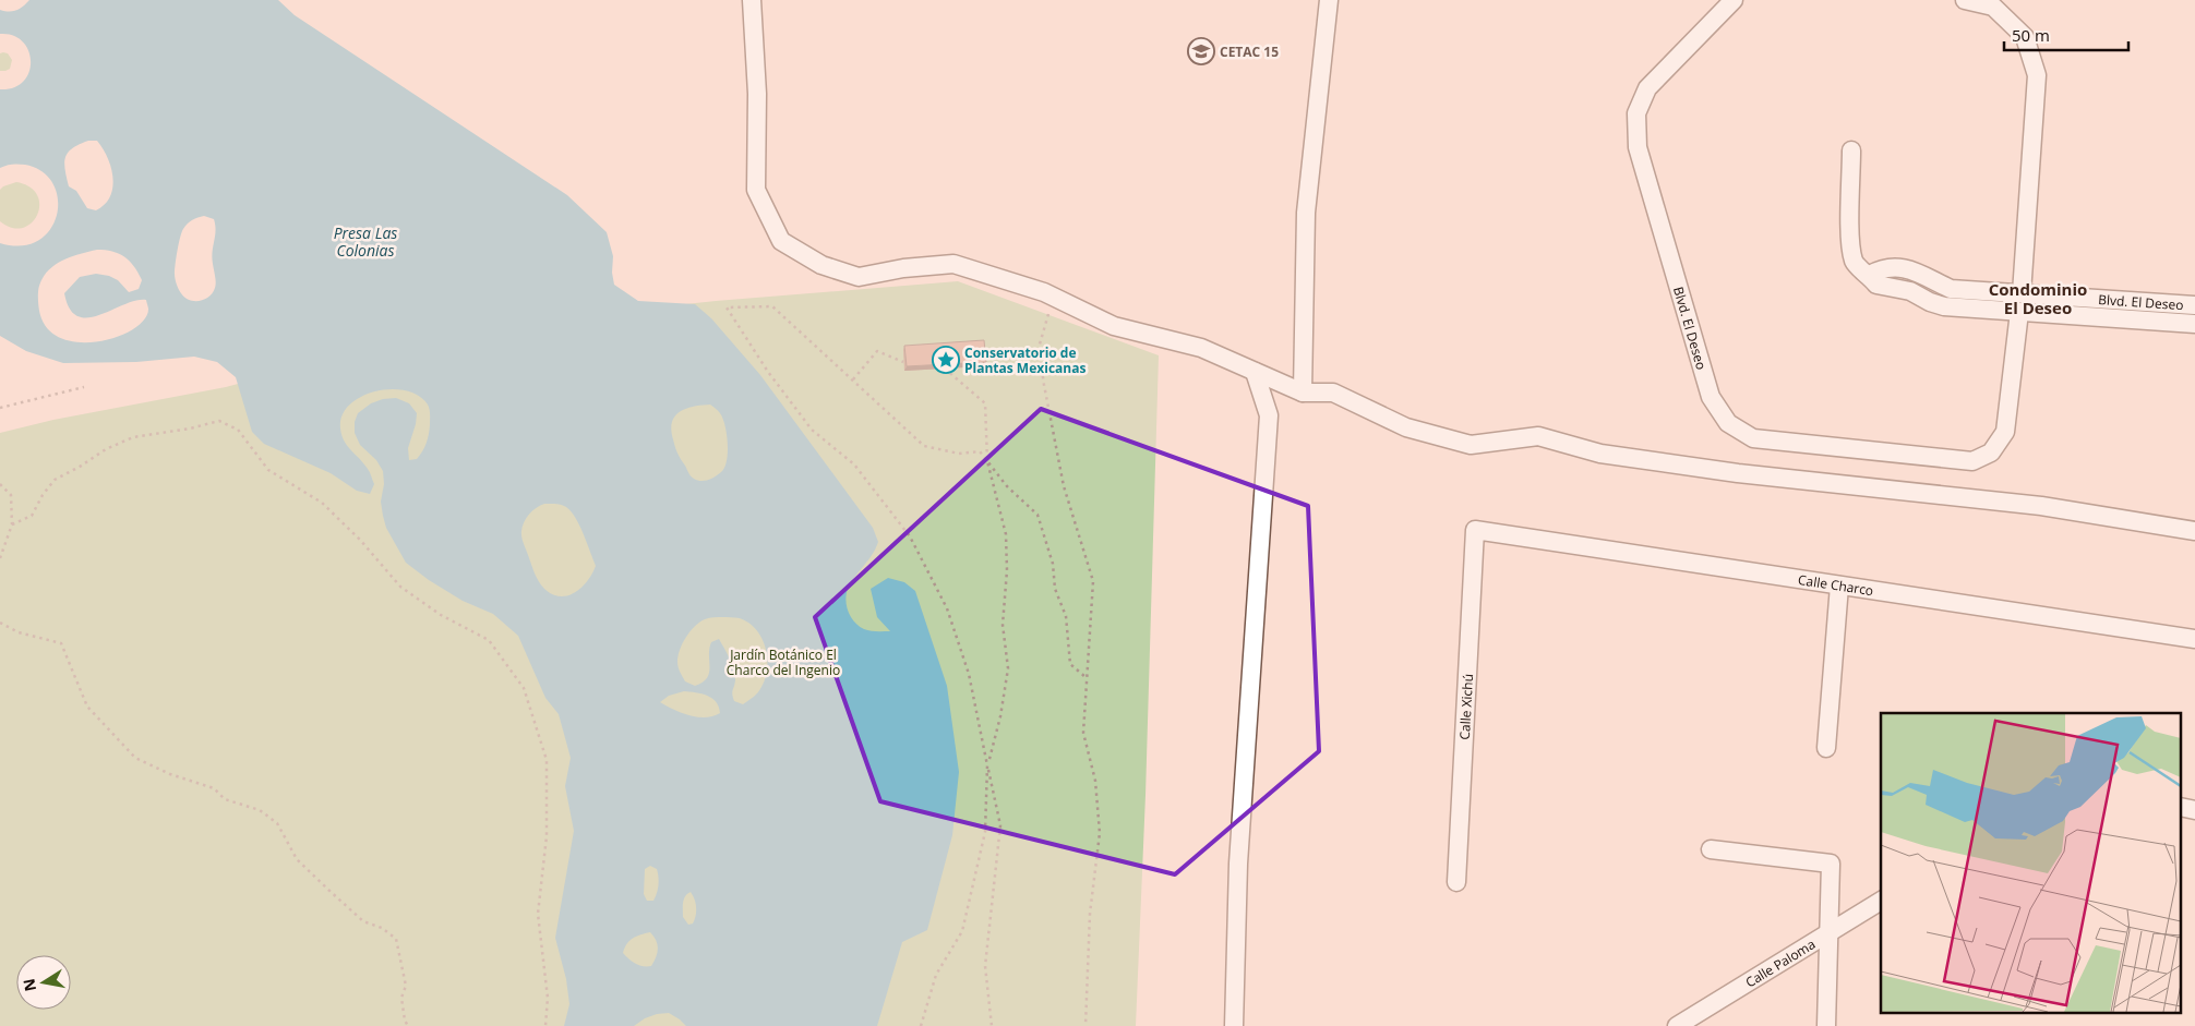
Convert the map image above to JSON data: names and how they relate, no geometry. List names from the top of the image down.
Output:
{
  "streets": {
    "street": [
      "Blvd. El Deseo",
      "Calle Charco",
      "Calle Xichú",
      "Calle Paloma"
    ]
  },
  "crossings": [
    ["Calle Charco", "Calle Xichú"]
  ],
  "districts": ["Condominio El Deseo"],
  "water": ["Presa Las Colonias"],
  "parks": ["Jardín Botánico El Charco del Ingenio"],
  "places": {
    "school or university": ["CETAC 15"],
    "place": ["Conservatorio de Plantas Mexicanas"]
  },
  "scale_bar": "50 m",
  "north": "left"
}
